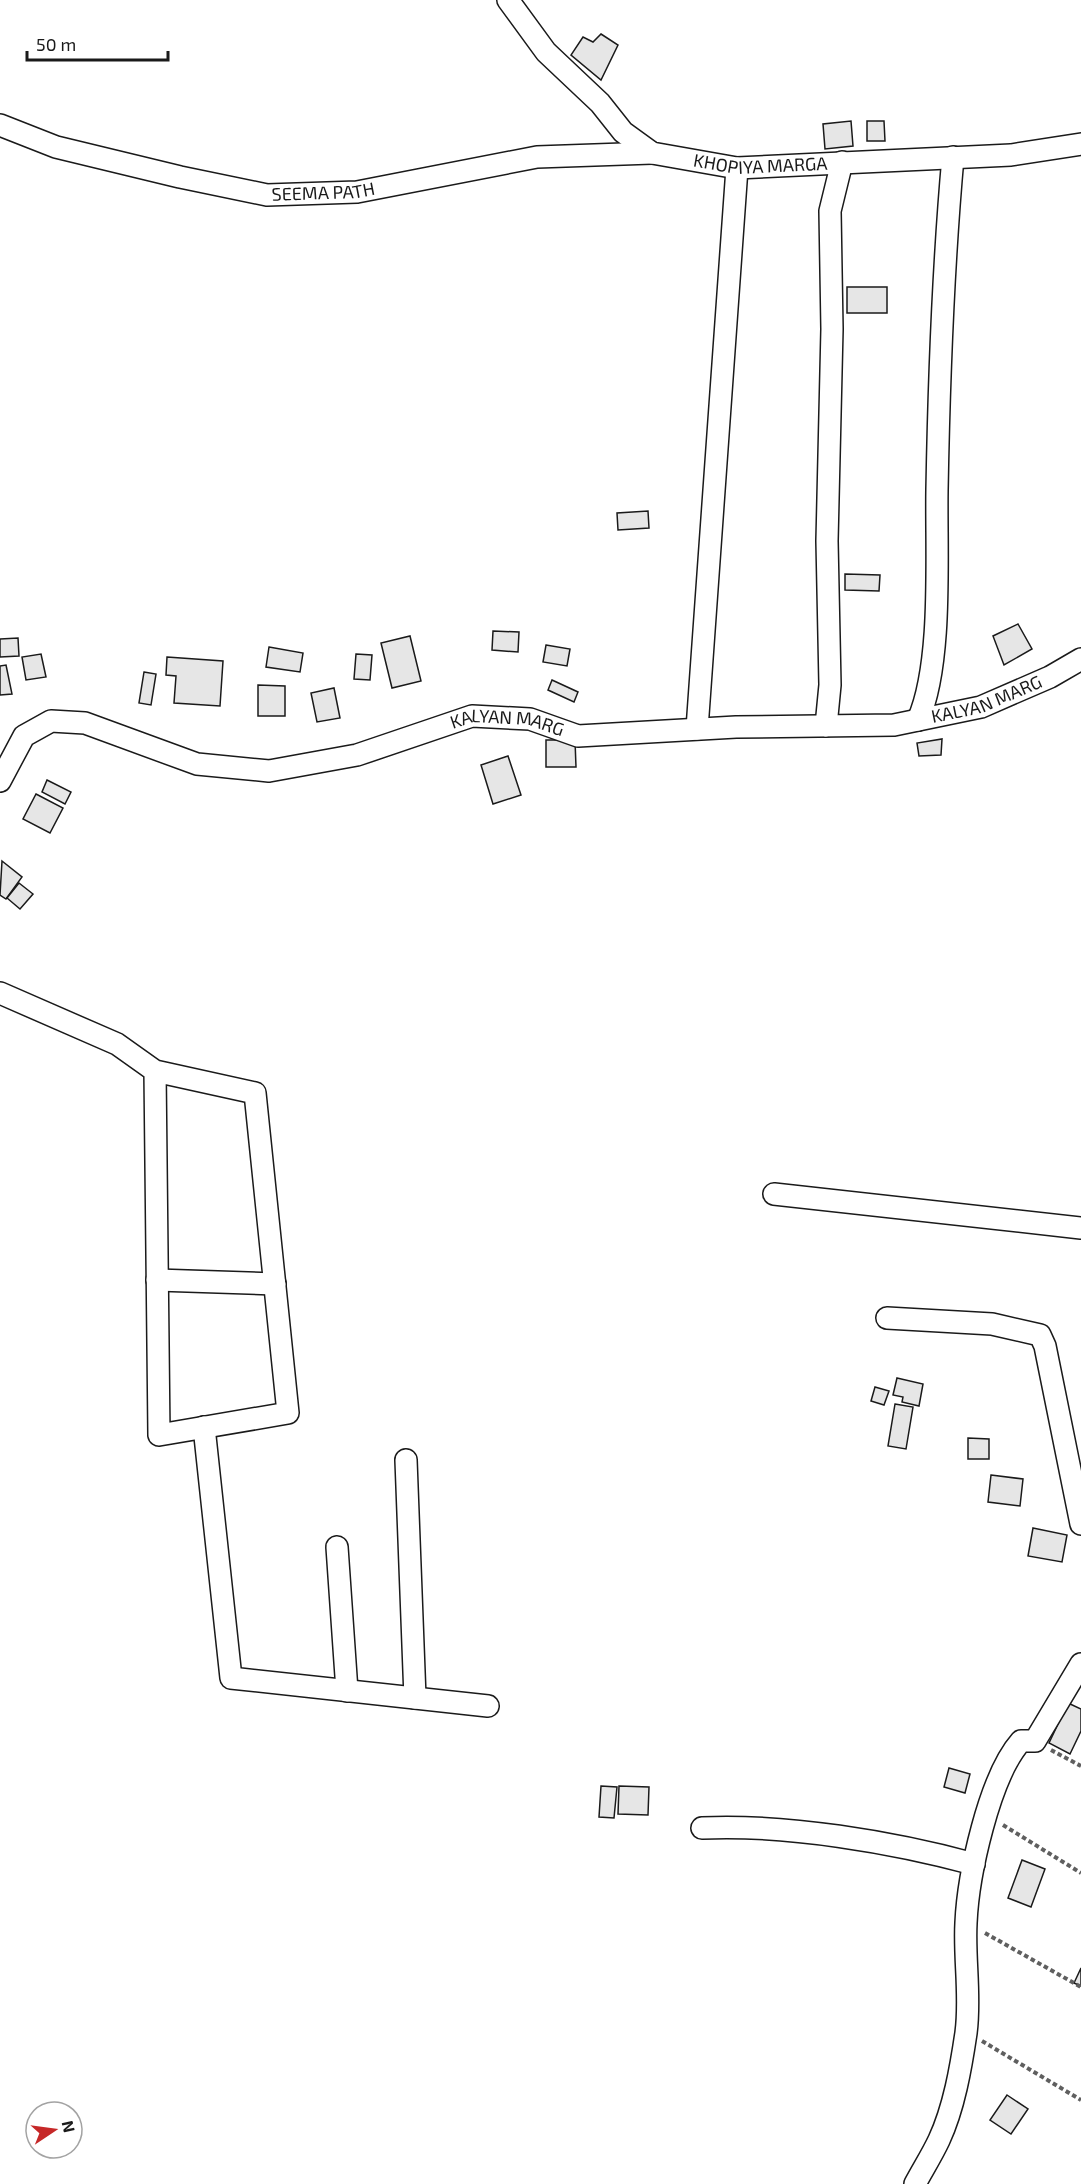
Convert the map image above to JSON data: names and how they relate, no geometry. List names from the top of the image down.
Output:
{
  "streets": {
    "street": ["KHOPIYA MARGA", "SEEMA PATH", "KALYAN MARG"]
  },
  "crossings": [
    ["KHOPIYA MARGA", "SEEMA PATH"]
  ],
  "scale_bar": "50 m",
  "north": "right"
}
